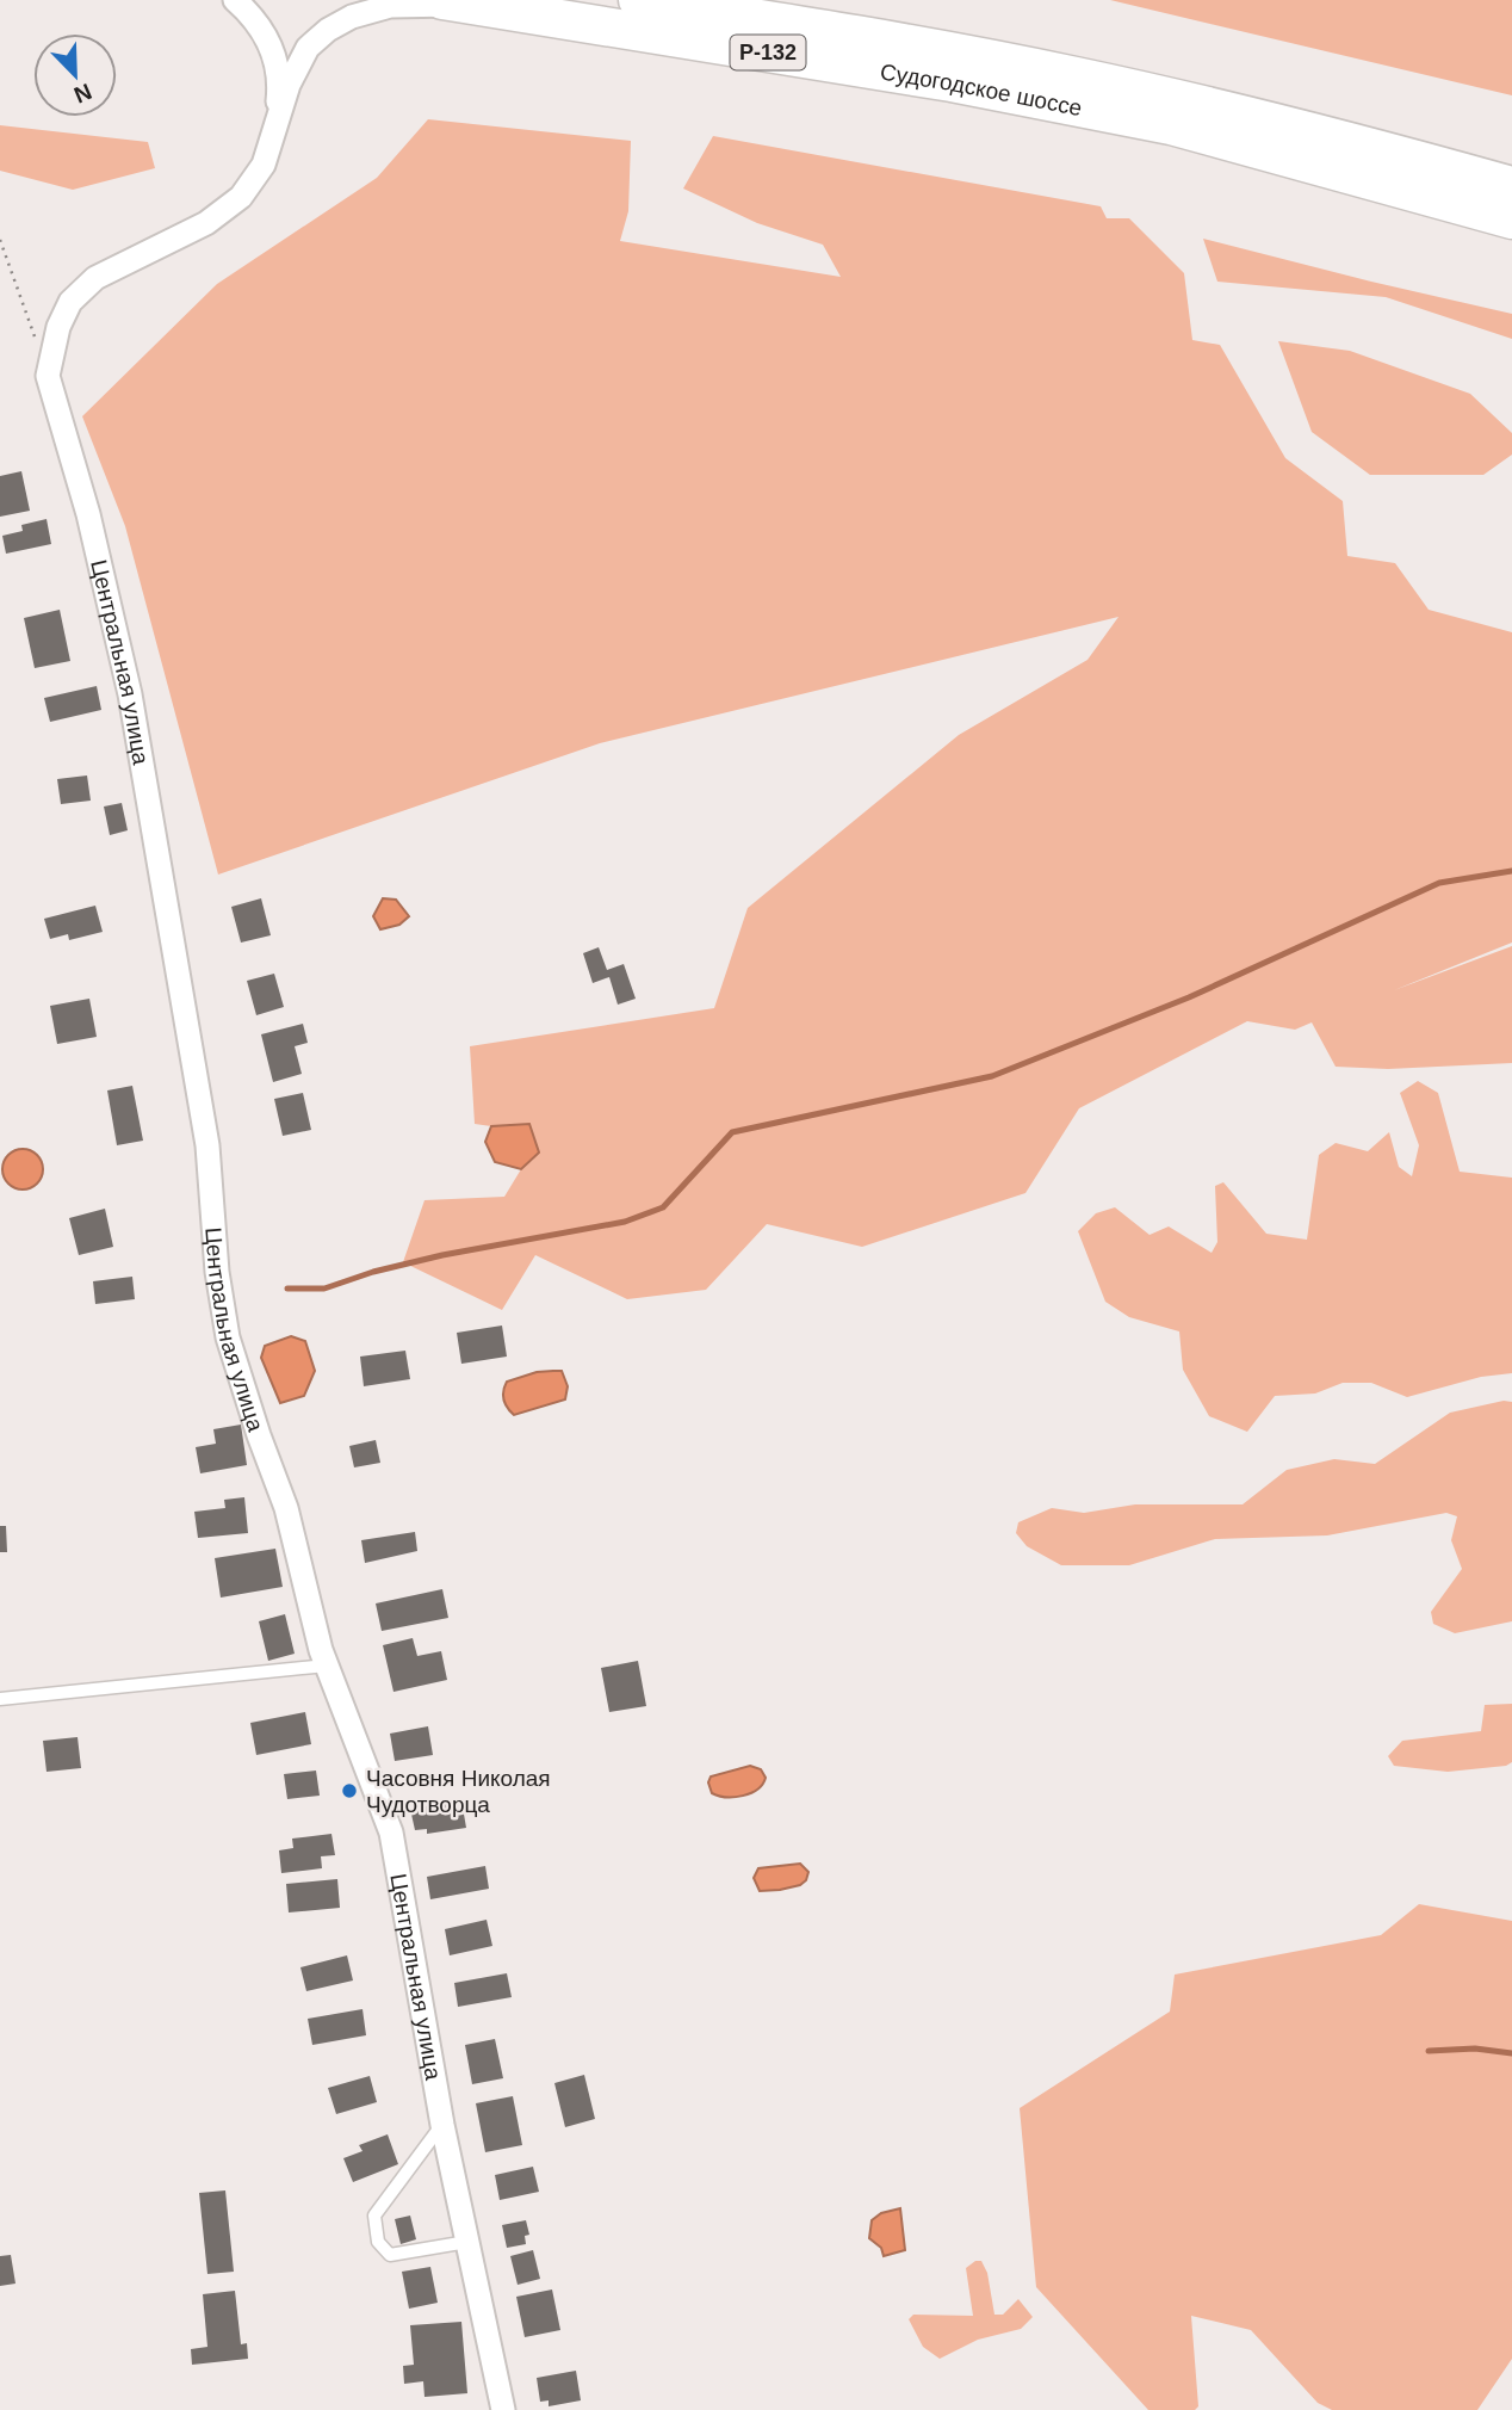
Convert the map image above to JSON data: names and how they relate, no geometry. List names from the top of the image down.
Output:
{
  "streets": {
    "main road": ["Р-132", "Судогодское шоссе"],
    "street": ["Центральная улица"]
  },
  "places": ["Часовня Николая Чудотворца"],
  "north": "bottom right"
}
